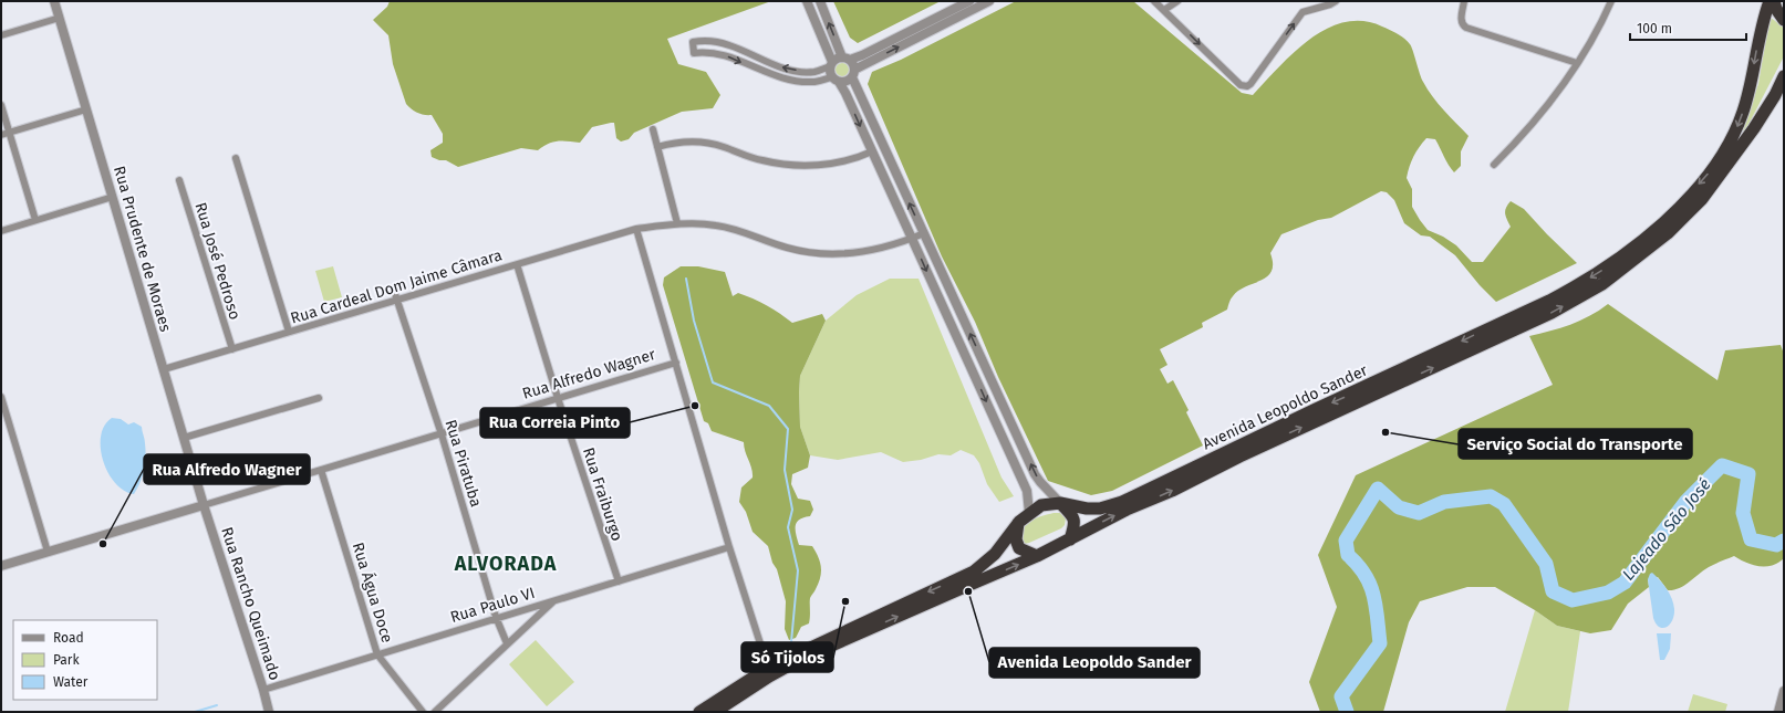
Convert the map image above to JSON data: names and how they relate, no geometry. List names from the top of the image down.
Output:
{
  "streets": {
    "highway": ["Avenida Leopoldo Sander"],
    "street": [
      "Rua Prudente de Moraes",
      "Rua José Pedroso",
      "Rua Cardeal Dom Jaime Câmara",
      "Rua Alfredo Wagner",
      "Rua Piratuba",
      "Rua Fraiburgo",
      "Rua Água Doce",
      "Rua Rancho Queimado",
      "Rua Paulo VI"
    ]
  },
  "crossings": [
    ["Rua Prudente de Moraes", "Rua Cardeal Dom Jaime Câmara"],
    ["Rua Prudente de Moraes", "Rua Alfredo Wagner"],
    ["Rua Prudente de Moraes", "Rua Rancho Queimado"],
    ["Rua José Pedroso", "Rua Cardeal Dom Jaime Câmara"],
    ["Rua Cardeal Dom Jaime Câmara", "Rua Piratuba"],
    ["Rua Cardeal Dom Jaime Câmara", "Rua Fraiburgo"],
    ["Rua Alfredo Wagner", "Rua Piratuba"],
    ["Rua Alfredo Wagner", "Rua Fraiburgo"],
    ["Rua Alfredo Wagner", "Rua Água Doce"],
    ["Rua Alfredo Wagner", "Rua Rancho Queimado"],
    ["Rua Piratuba", "Rua Paulo VI"],
    ["Rua Fraiburgo", "Rua Paulo VI"],
    ["Rua Água Doce", "Rua Paulo VI"],
    ["Rua Rancho Queimado", "Rua Paulo VI"]
  ],
  "districts": ["ALVORADA"],
  "water": ["Lajeado São José"],
  "places": [
    "Rua Correia Pinto",
    "Serviço Social do Transporte",
    "Rua Alfredo Wagner",
    "Avenida Leopoldo Sander",
    "Só Tijolos"
  ],
  "legend": ["Road", "Park", "Water"],
  "scale_bar": "100 m"
}
